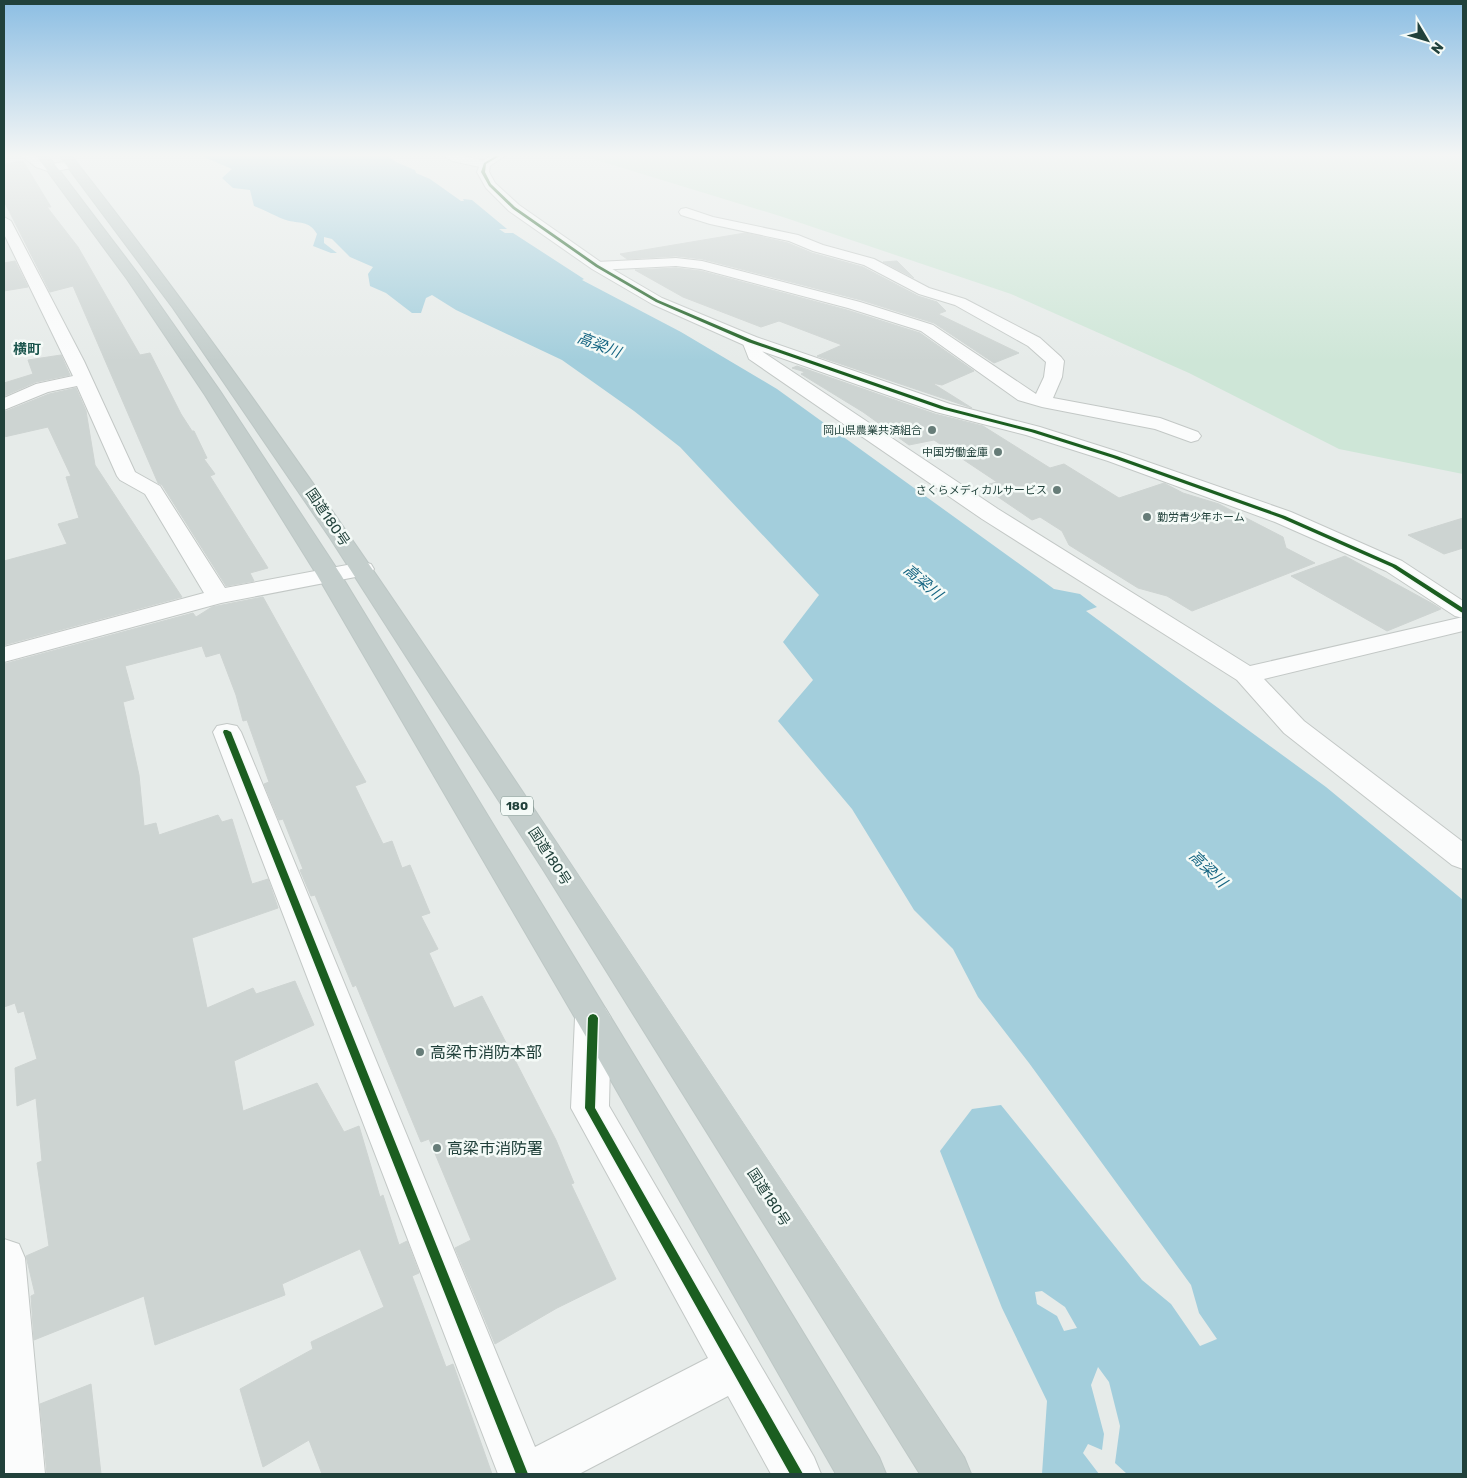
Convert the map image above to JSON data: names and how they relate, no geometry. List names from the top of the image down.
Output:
{
  "streets": {
    "highway": ["国道180号", "180"]
  },
  "districts": ["横町"],
  "water": ["高梁川"],
  "places": [
    "岡山県農業共済組合",
    "中国労働金庫",
    "さくらメディカルサービス",
    "勤労青少年ホーム",
    "高梁市消防本部",
    "高梁市消防署"
  ],
  "north": "bottom right"
}
